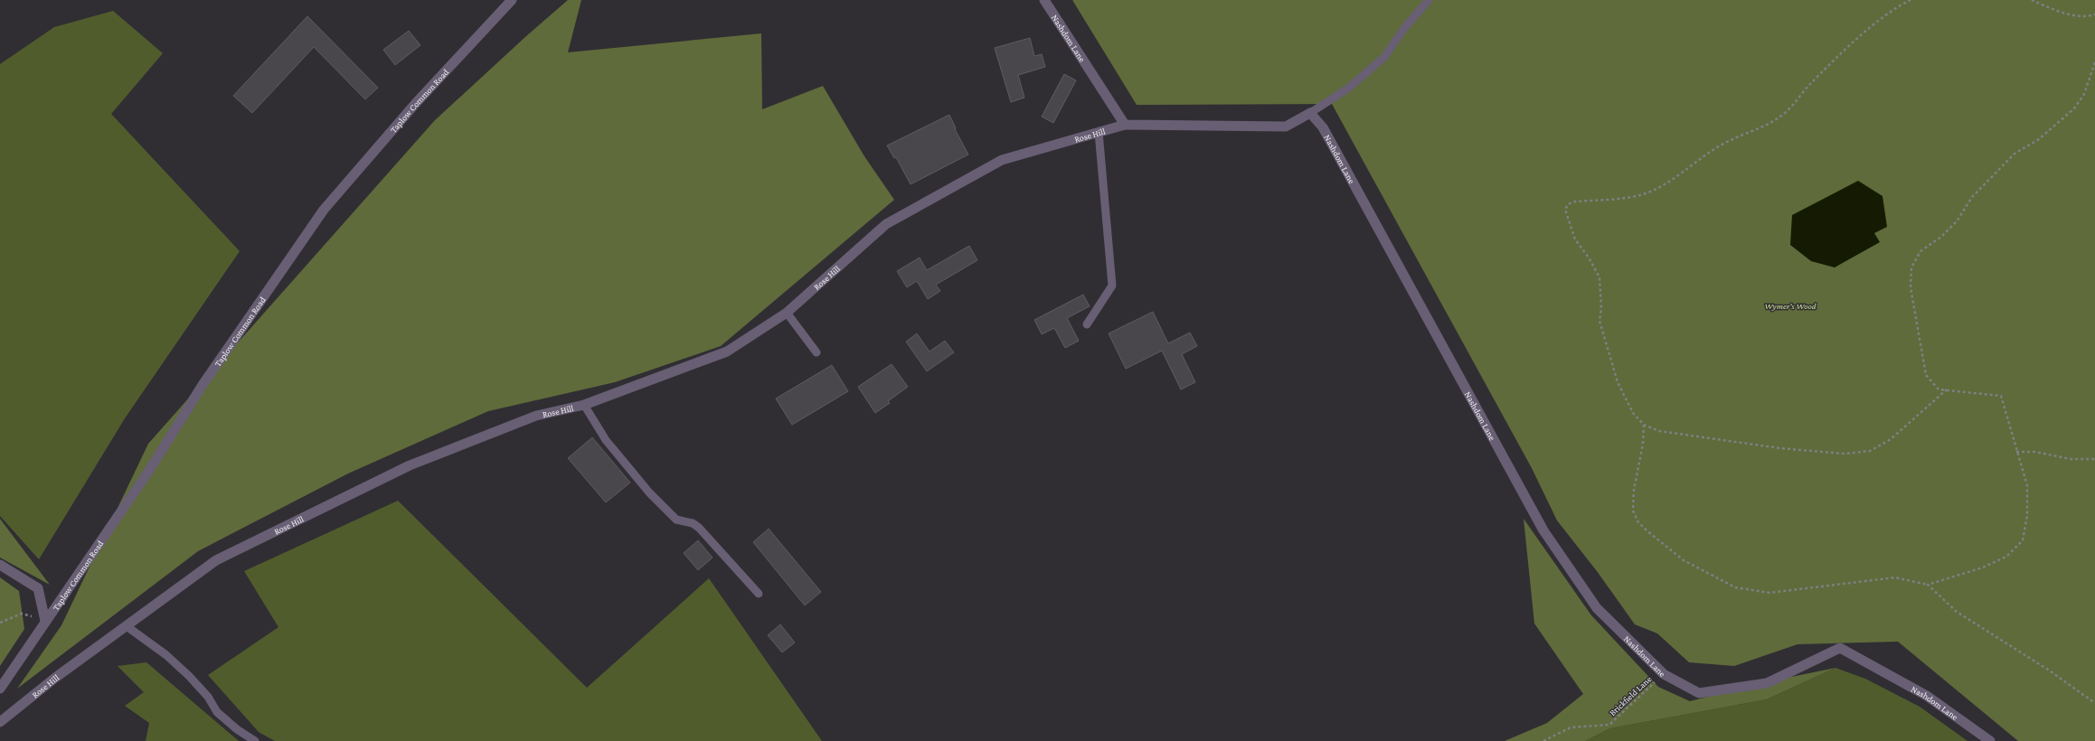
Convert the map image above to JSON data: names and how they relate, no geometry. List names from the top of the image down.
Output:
{
  "streets": {
    "street": ["Nashdom Lane", "Taplow Common Road", "Rose Hill"],
    "path": ["Brickfield Lane"]
  },
  "crossings": [
    ["Nashdom Lane", "Rose Hill"],
    ["Nashdom Lane", "Brickfield Lane"]
  ],
  "parks": ["Wymer's Wood"]
}
